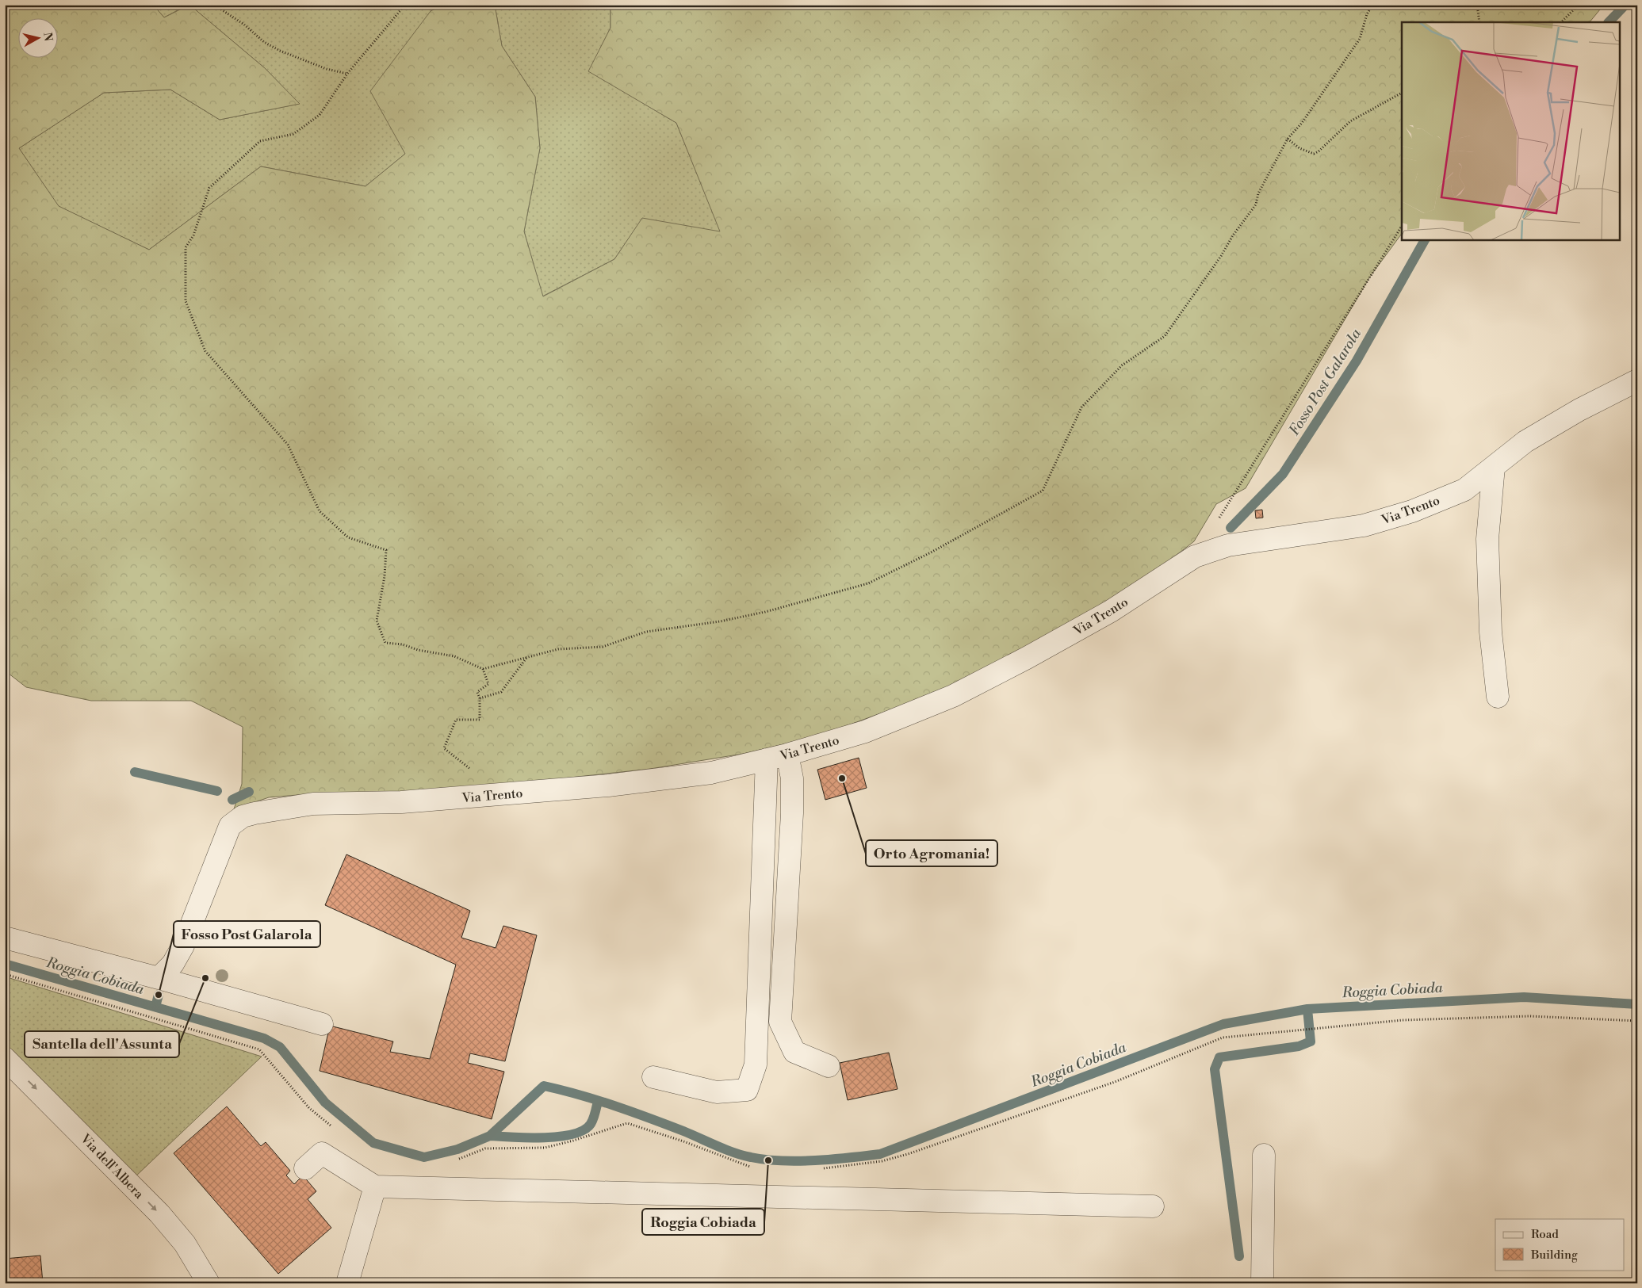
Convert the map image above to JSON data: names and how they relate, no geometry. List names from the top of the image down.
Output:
{
  "streets": {
    "street": ["Via Trento", "Via dell'Albera"]
  },
  "one_way": ["Via dell'Albera"],
  "water": ["Fosso Post Galarola", "Roggia Cobiada"],
  "places": [
    "Orto Agromania!",
    "Santella dell'Assunta",
    "Fosso Post Galarola",
    "Roggia Cobiada"
  ],
  "legend": ["Road", "Building"],
  "north": "right"
}
